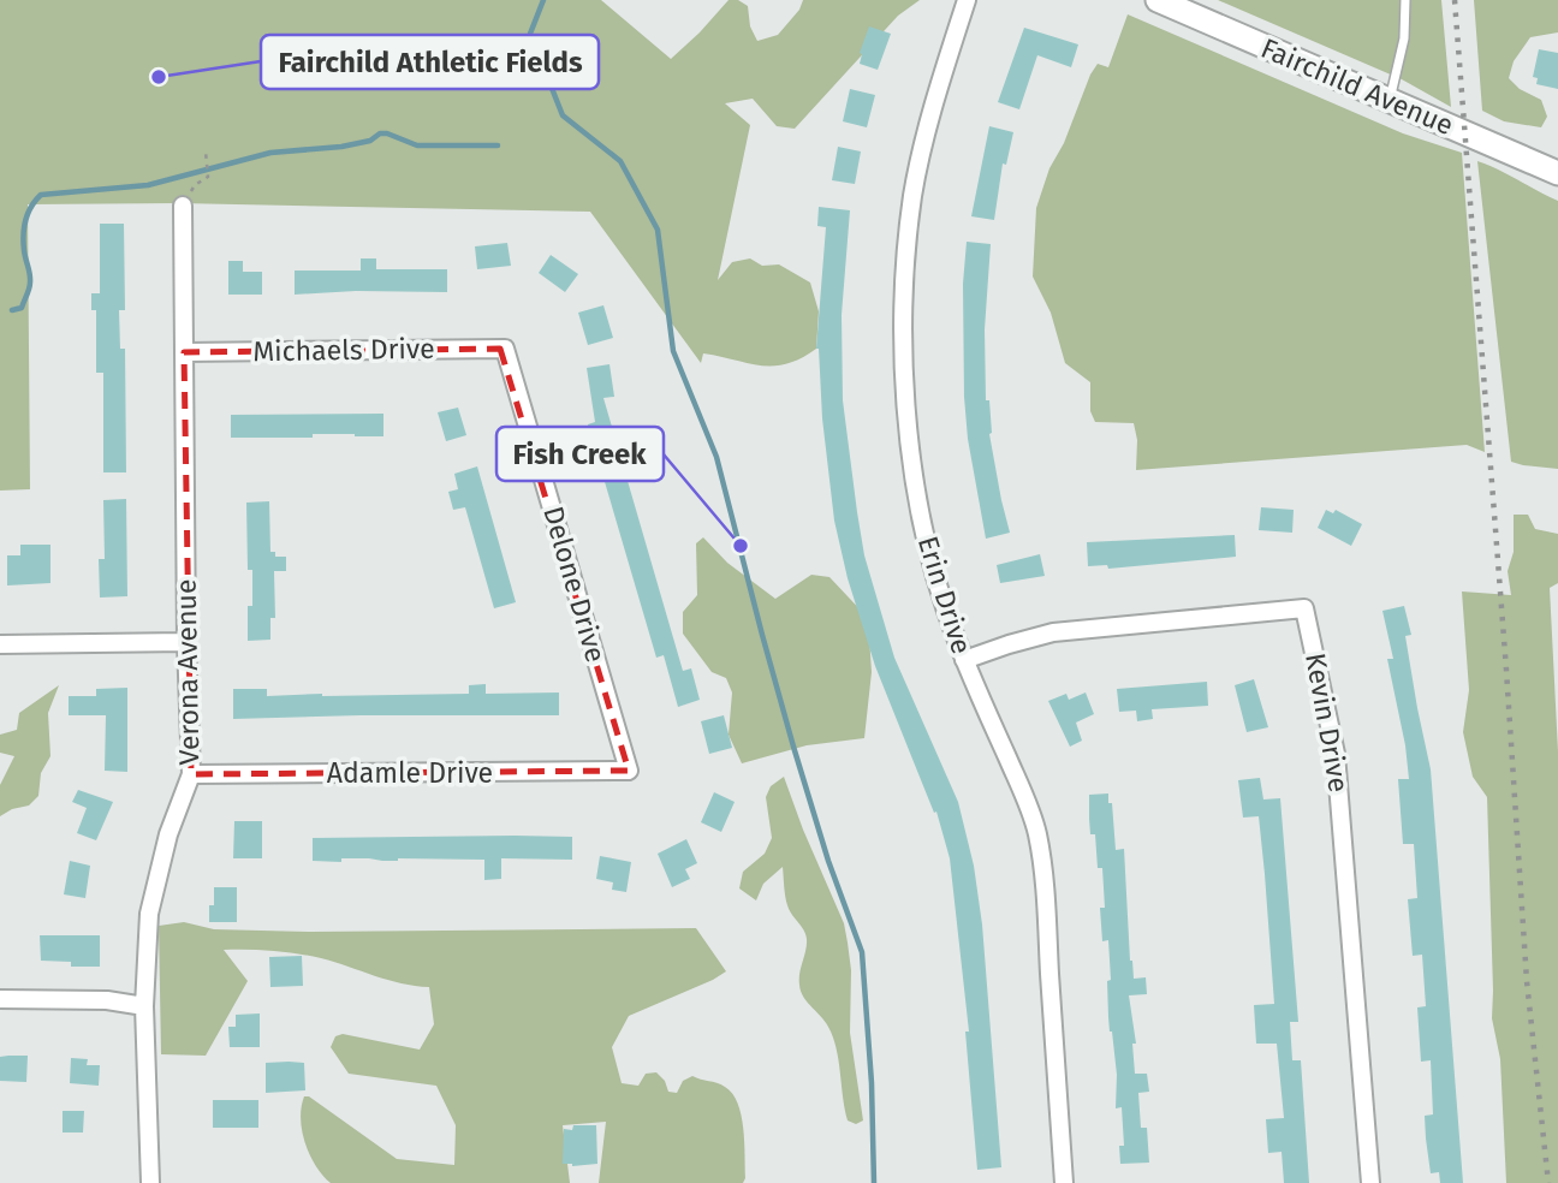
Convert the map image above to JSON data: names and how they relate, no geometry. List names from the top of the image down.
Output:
{
  "streets": {
    "main road": ["Fairchild Avenue"],
    "street": [
      "Michaels Drive",
      "Delone Drive",
      "Erin Drive",
      "Verona Avenue",
      "Kevin Drive",
      "Adamle Drive"
    ]
  },
  "crossings": [
    ["Michaels Drive", "Delone Drive"],
    ["Michaels Drive", "Verona Avenue"],
    ["Delone Drive", "Adamle Drive"],
    ["Erin Drive", "Kevin Drive"],
    ["Verona Avenue", "Adamle Drive"]
  ],
  "places": ["Fairchild Athletic Fields", "Fish Creek"]
}
